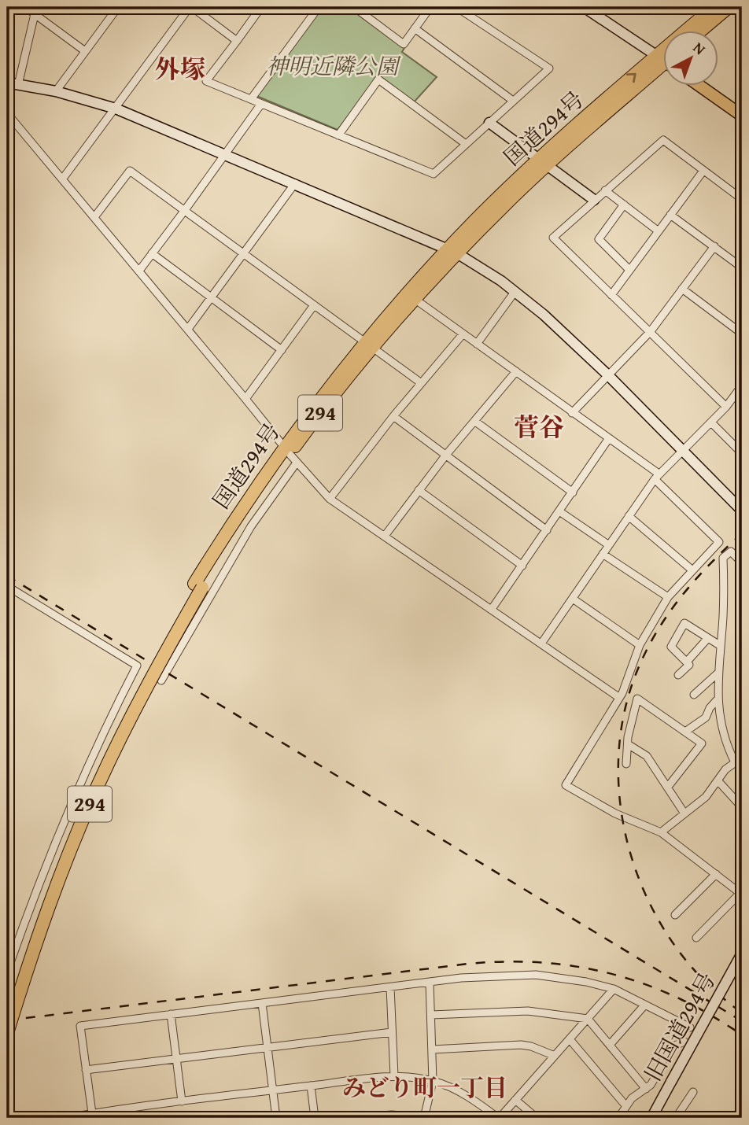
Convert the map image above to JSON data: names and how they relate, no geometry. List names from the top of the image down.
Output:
{
  "streets": {
    "highway": ["国道294号", "294"],
    "street": ["旧国道294号"]
  },
  "districts": ["外塚", "菅谷", "みどり町一丁目"],
  "parks": ["神明近隣公園"],
  "north": "top right"
}
